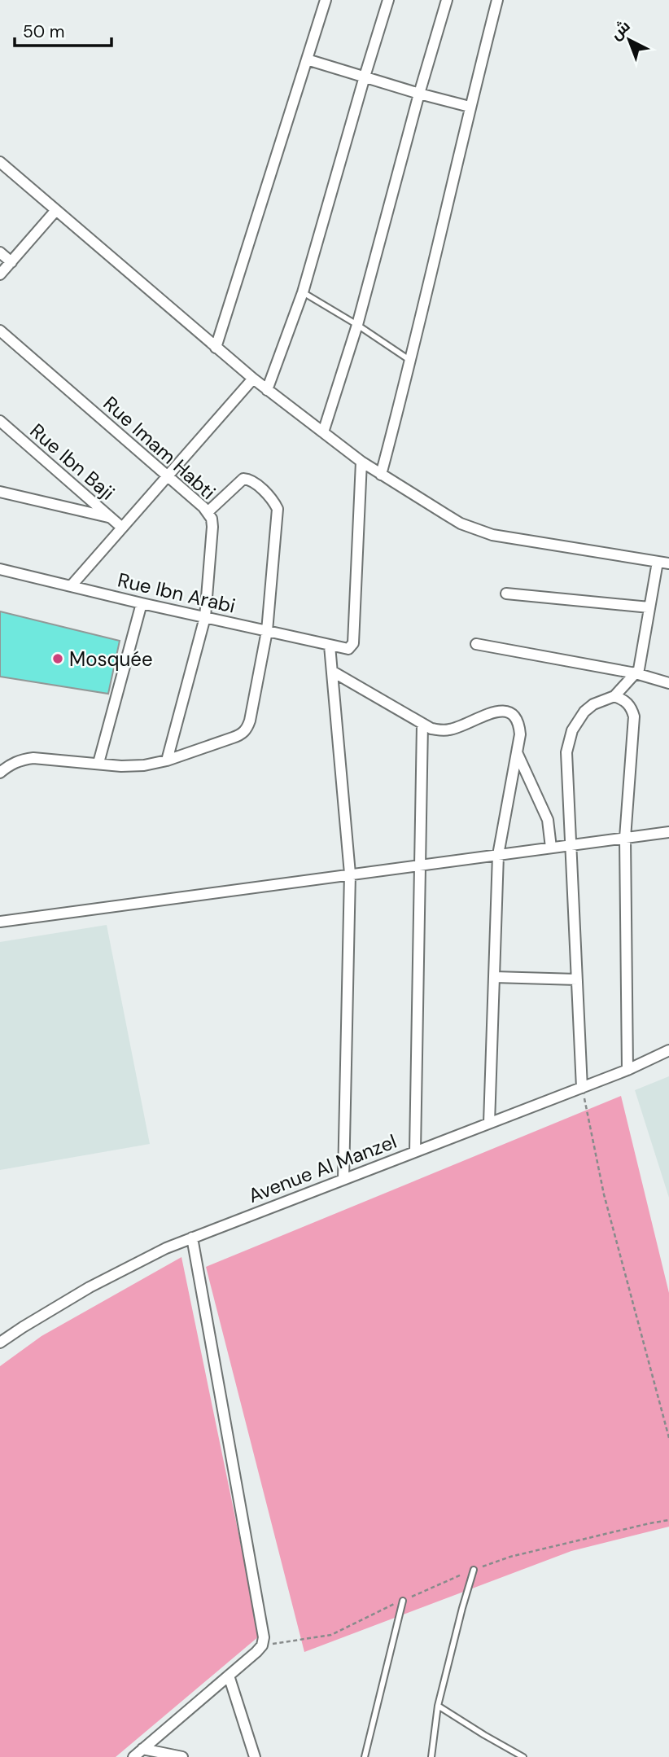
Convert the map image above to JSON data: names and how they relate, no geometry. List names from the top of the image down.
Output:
{
  "streets": {
    "street": [
      "Rue Imam Habti",
      "Rue Ibn Baji",
      "Rue Ibn Arabi",
      "Avenue Al Manzel"
    ]
  },
  "crossings": [
    ["Rue Imam Habti", "Rue Ibn Arabi"]
  ],
  "places": ["Mosquée"],
  "scale_bar": "50 m",
  "north": "top left"
}
